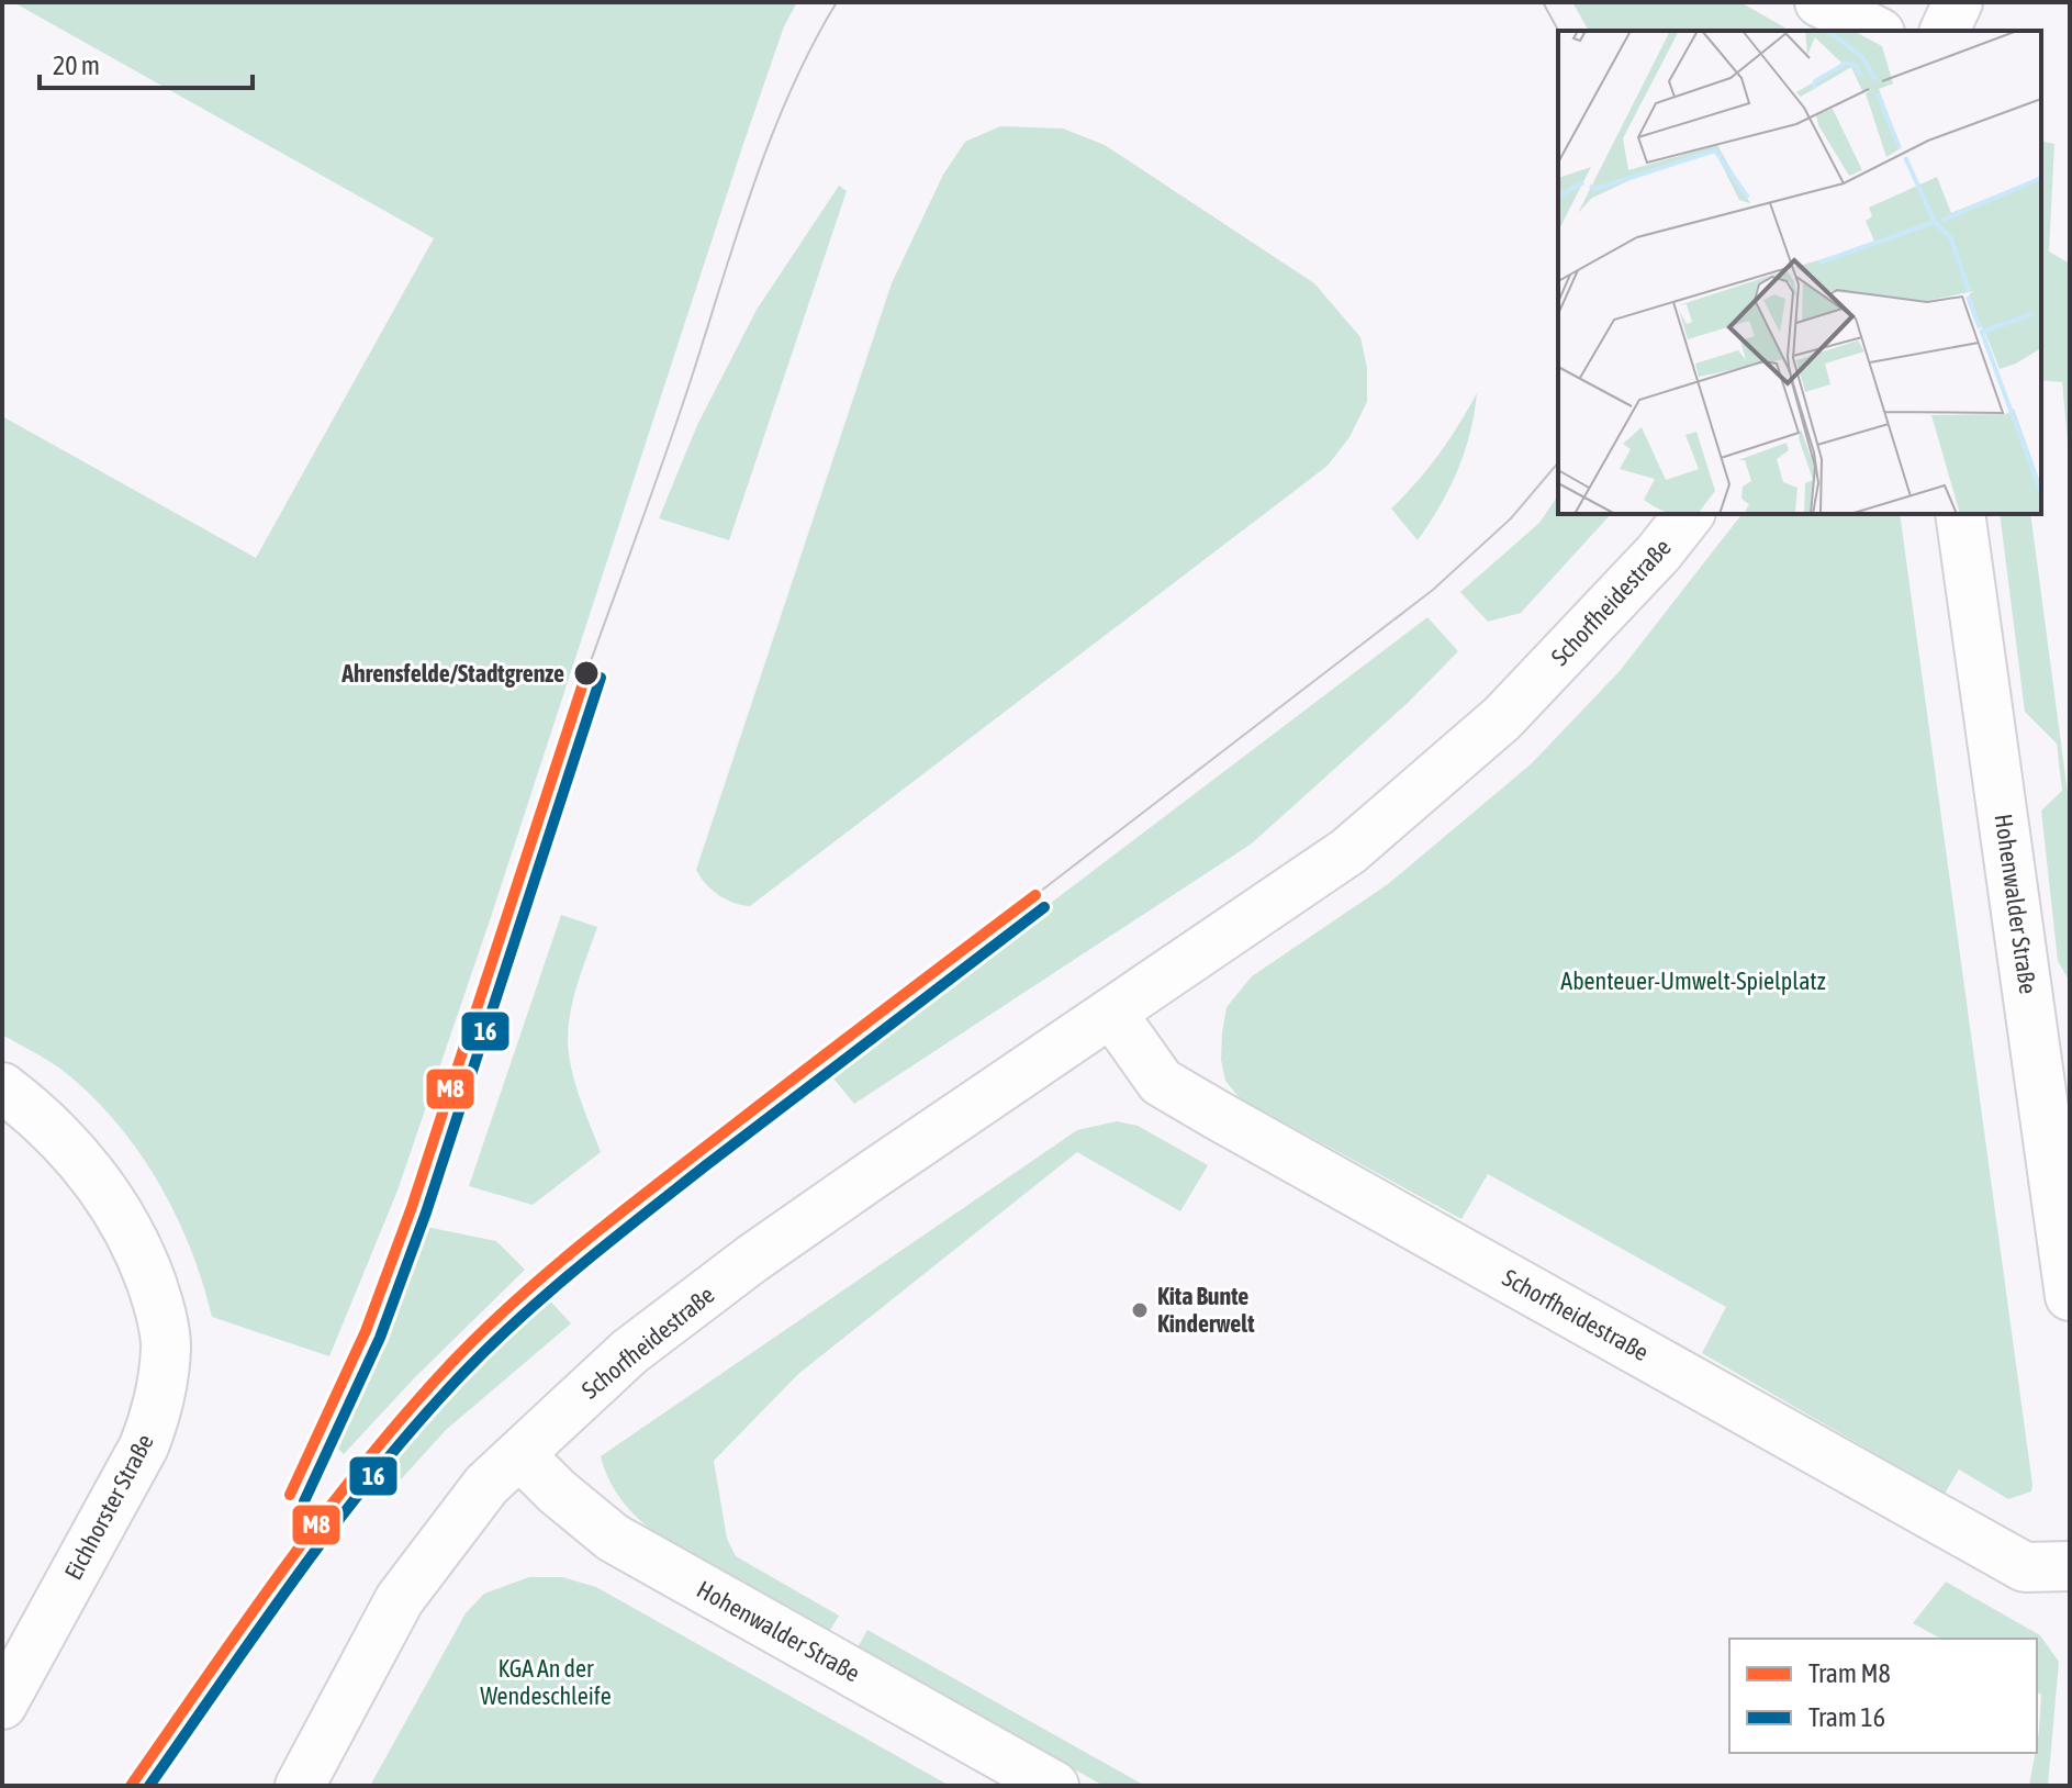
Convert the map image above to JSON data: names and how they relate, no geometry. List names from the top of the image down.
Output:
{
  "streets": {
    "street": ["Schorfheidestraße", "Hohenwalder Straße", "Eichhorster Straße"]
  },
  "crossings": [
    ["Schorfheidestraße", "Hohenwalder Straße"]
  ],
  "parks": ["Abenteuer-Umwelt-Spielplatz", "KGA An der Wendeschleife"],
  "places": ["Ahrensfelde/Stadtgrenze", "Kita Bunte Kinderwelt"],
  "lines": ["tram line M8", "tram line 16"],
  "legend": ["Tram M8", "Tram 16"],
  "scale_bar": "20 m"
}
